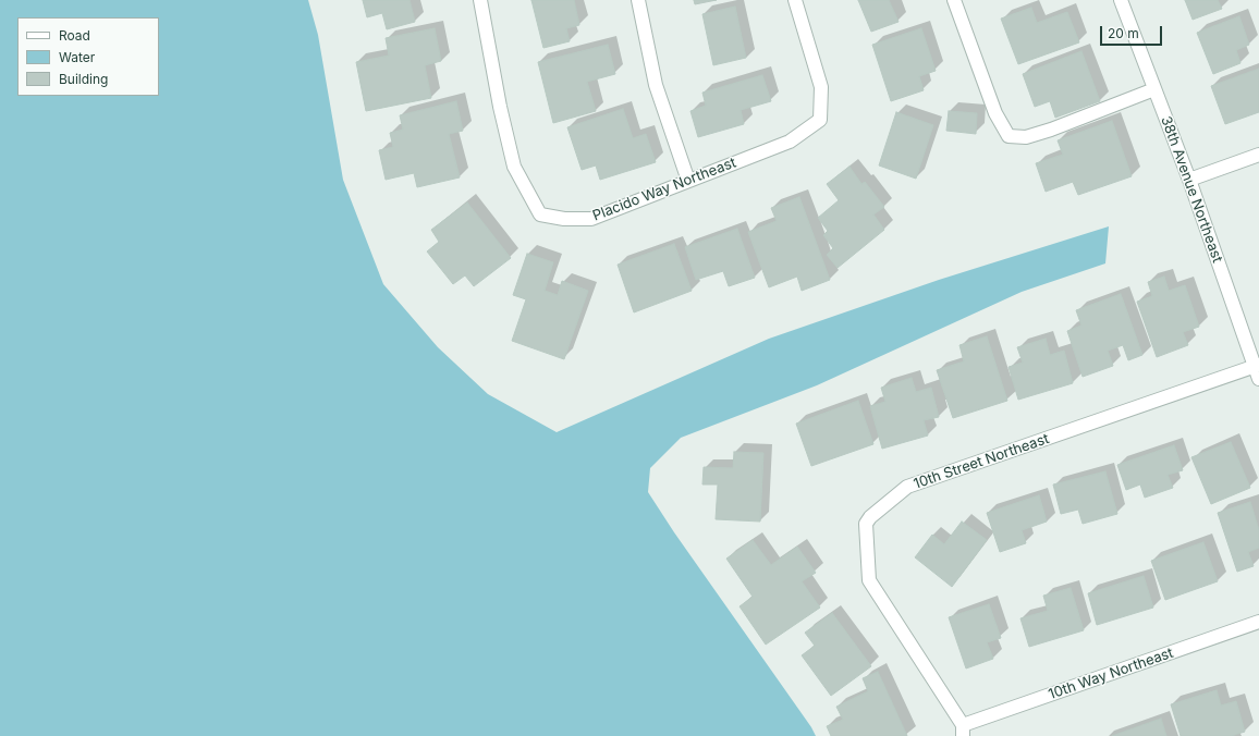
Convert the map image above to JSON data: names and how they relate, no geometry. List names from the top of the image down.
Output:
{
  "streets": {
    "street": [
      "Placido Way Northeast",
      "38th Avenue Northeast",
      "10th Street Northeast",
      "10th Way Northeast"
    ]
  },
  "crossings": [
    ["38th Avenue Northeast", "10th Street Northeast"],
    ["10th Street Northeast", "10th Way Northeast"]
  ],
  "legend": ["Road", "Water", "Building"],
  "scale_bar": "20 m"
}
